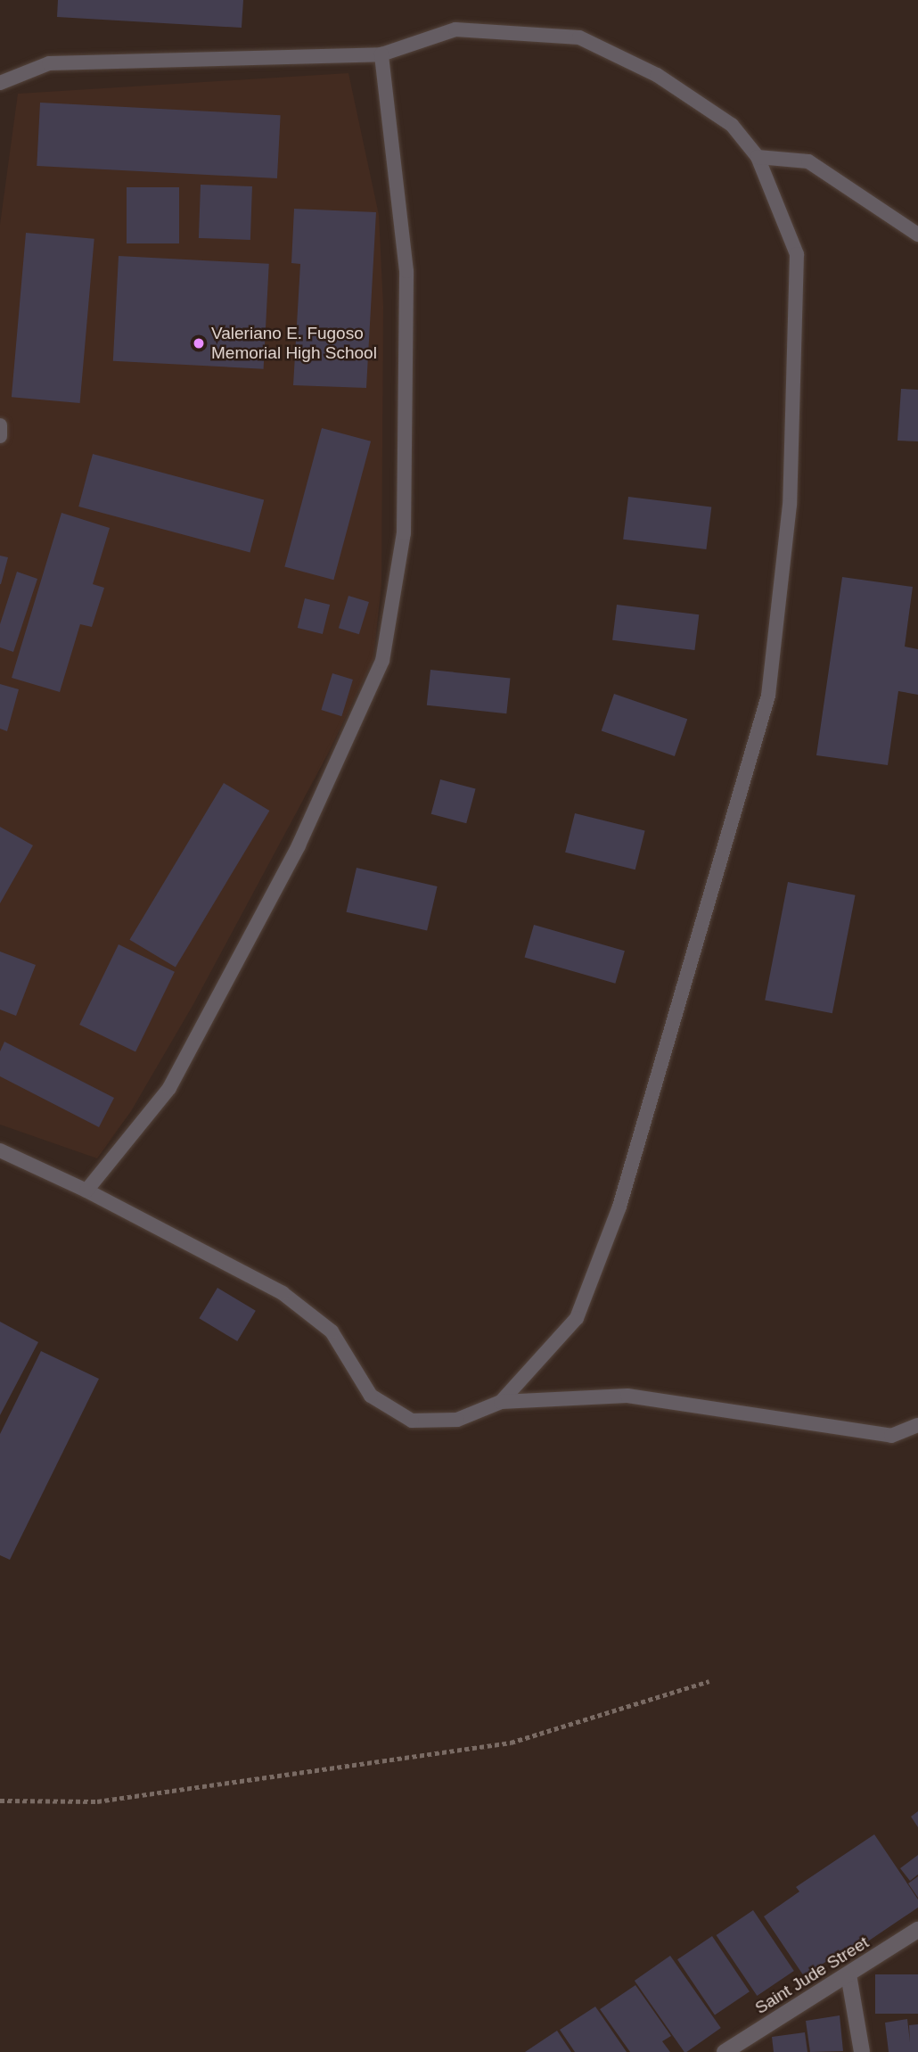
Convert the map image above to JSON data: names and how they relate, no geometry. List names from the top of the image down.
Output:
{
  "streets": {
    "street": ["Saint Jude Street"]
  },
  "places": ["Valeriano E. Fugoso Memorial High School"]
}
